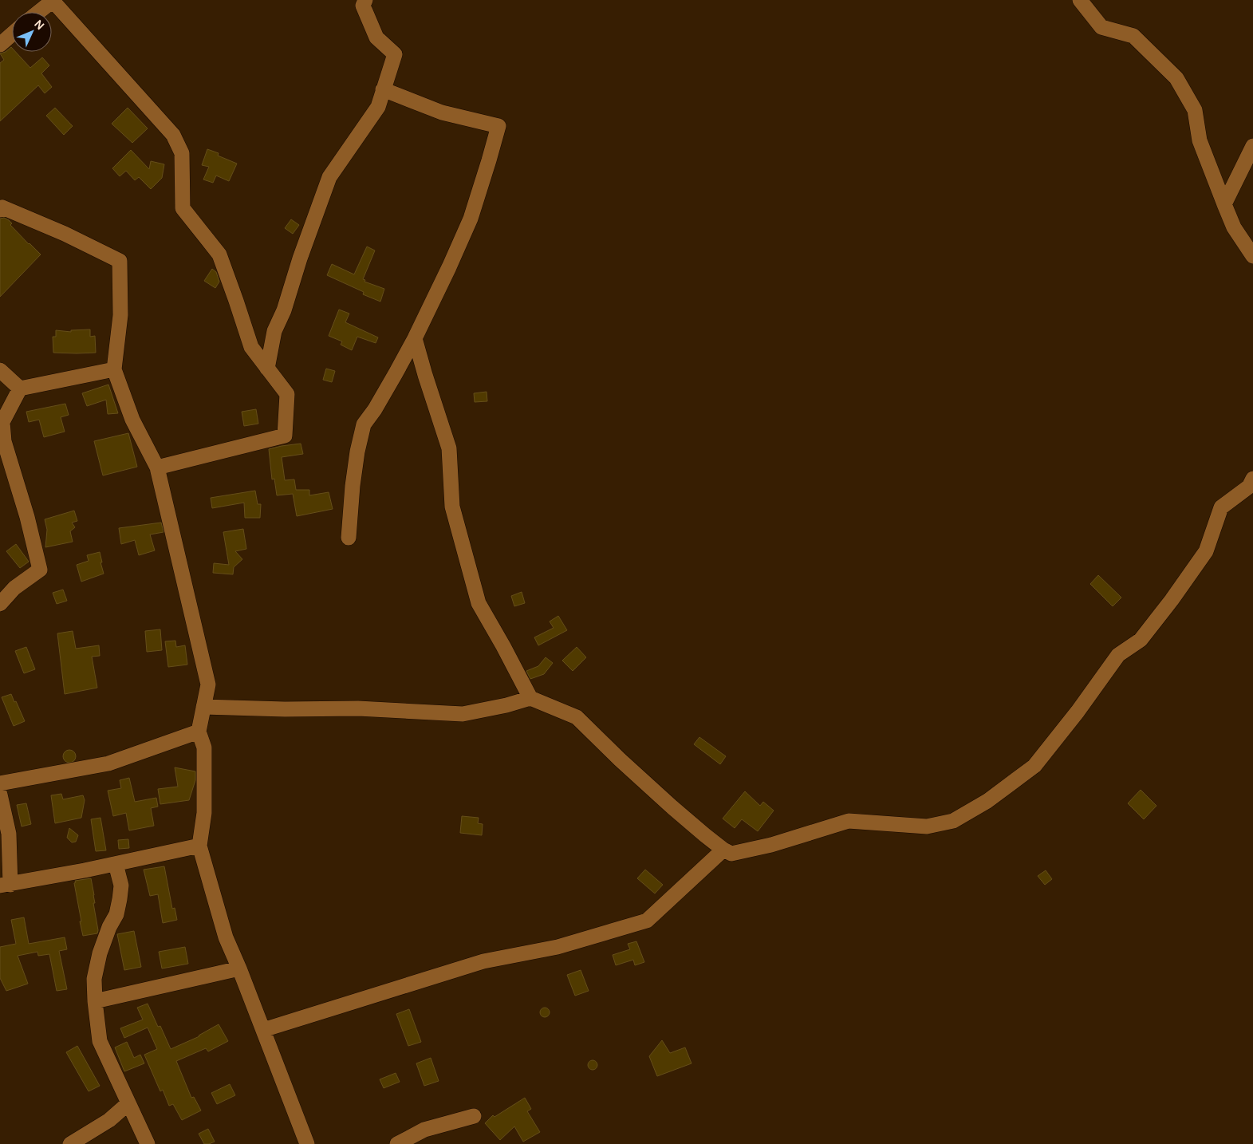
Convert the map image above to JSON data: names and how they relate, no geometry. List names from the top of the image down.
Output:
{
  "north": "top right"
}
